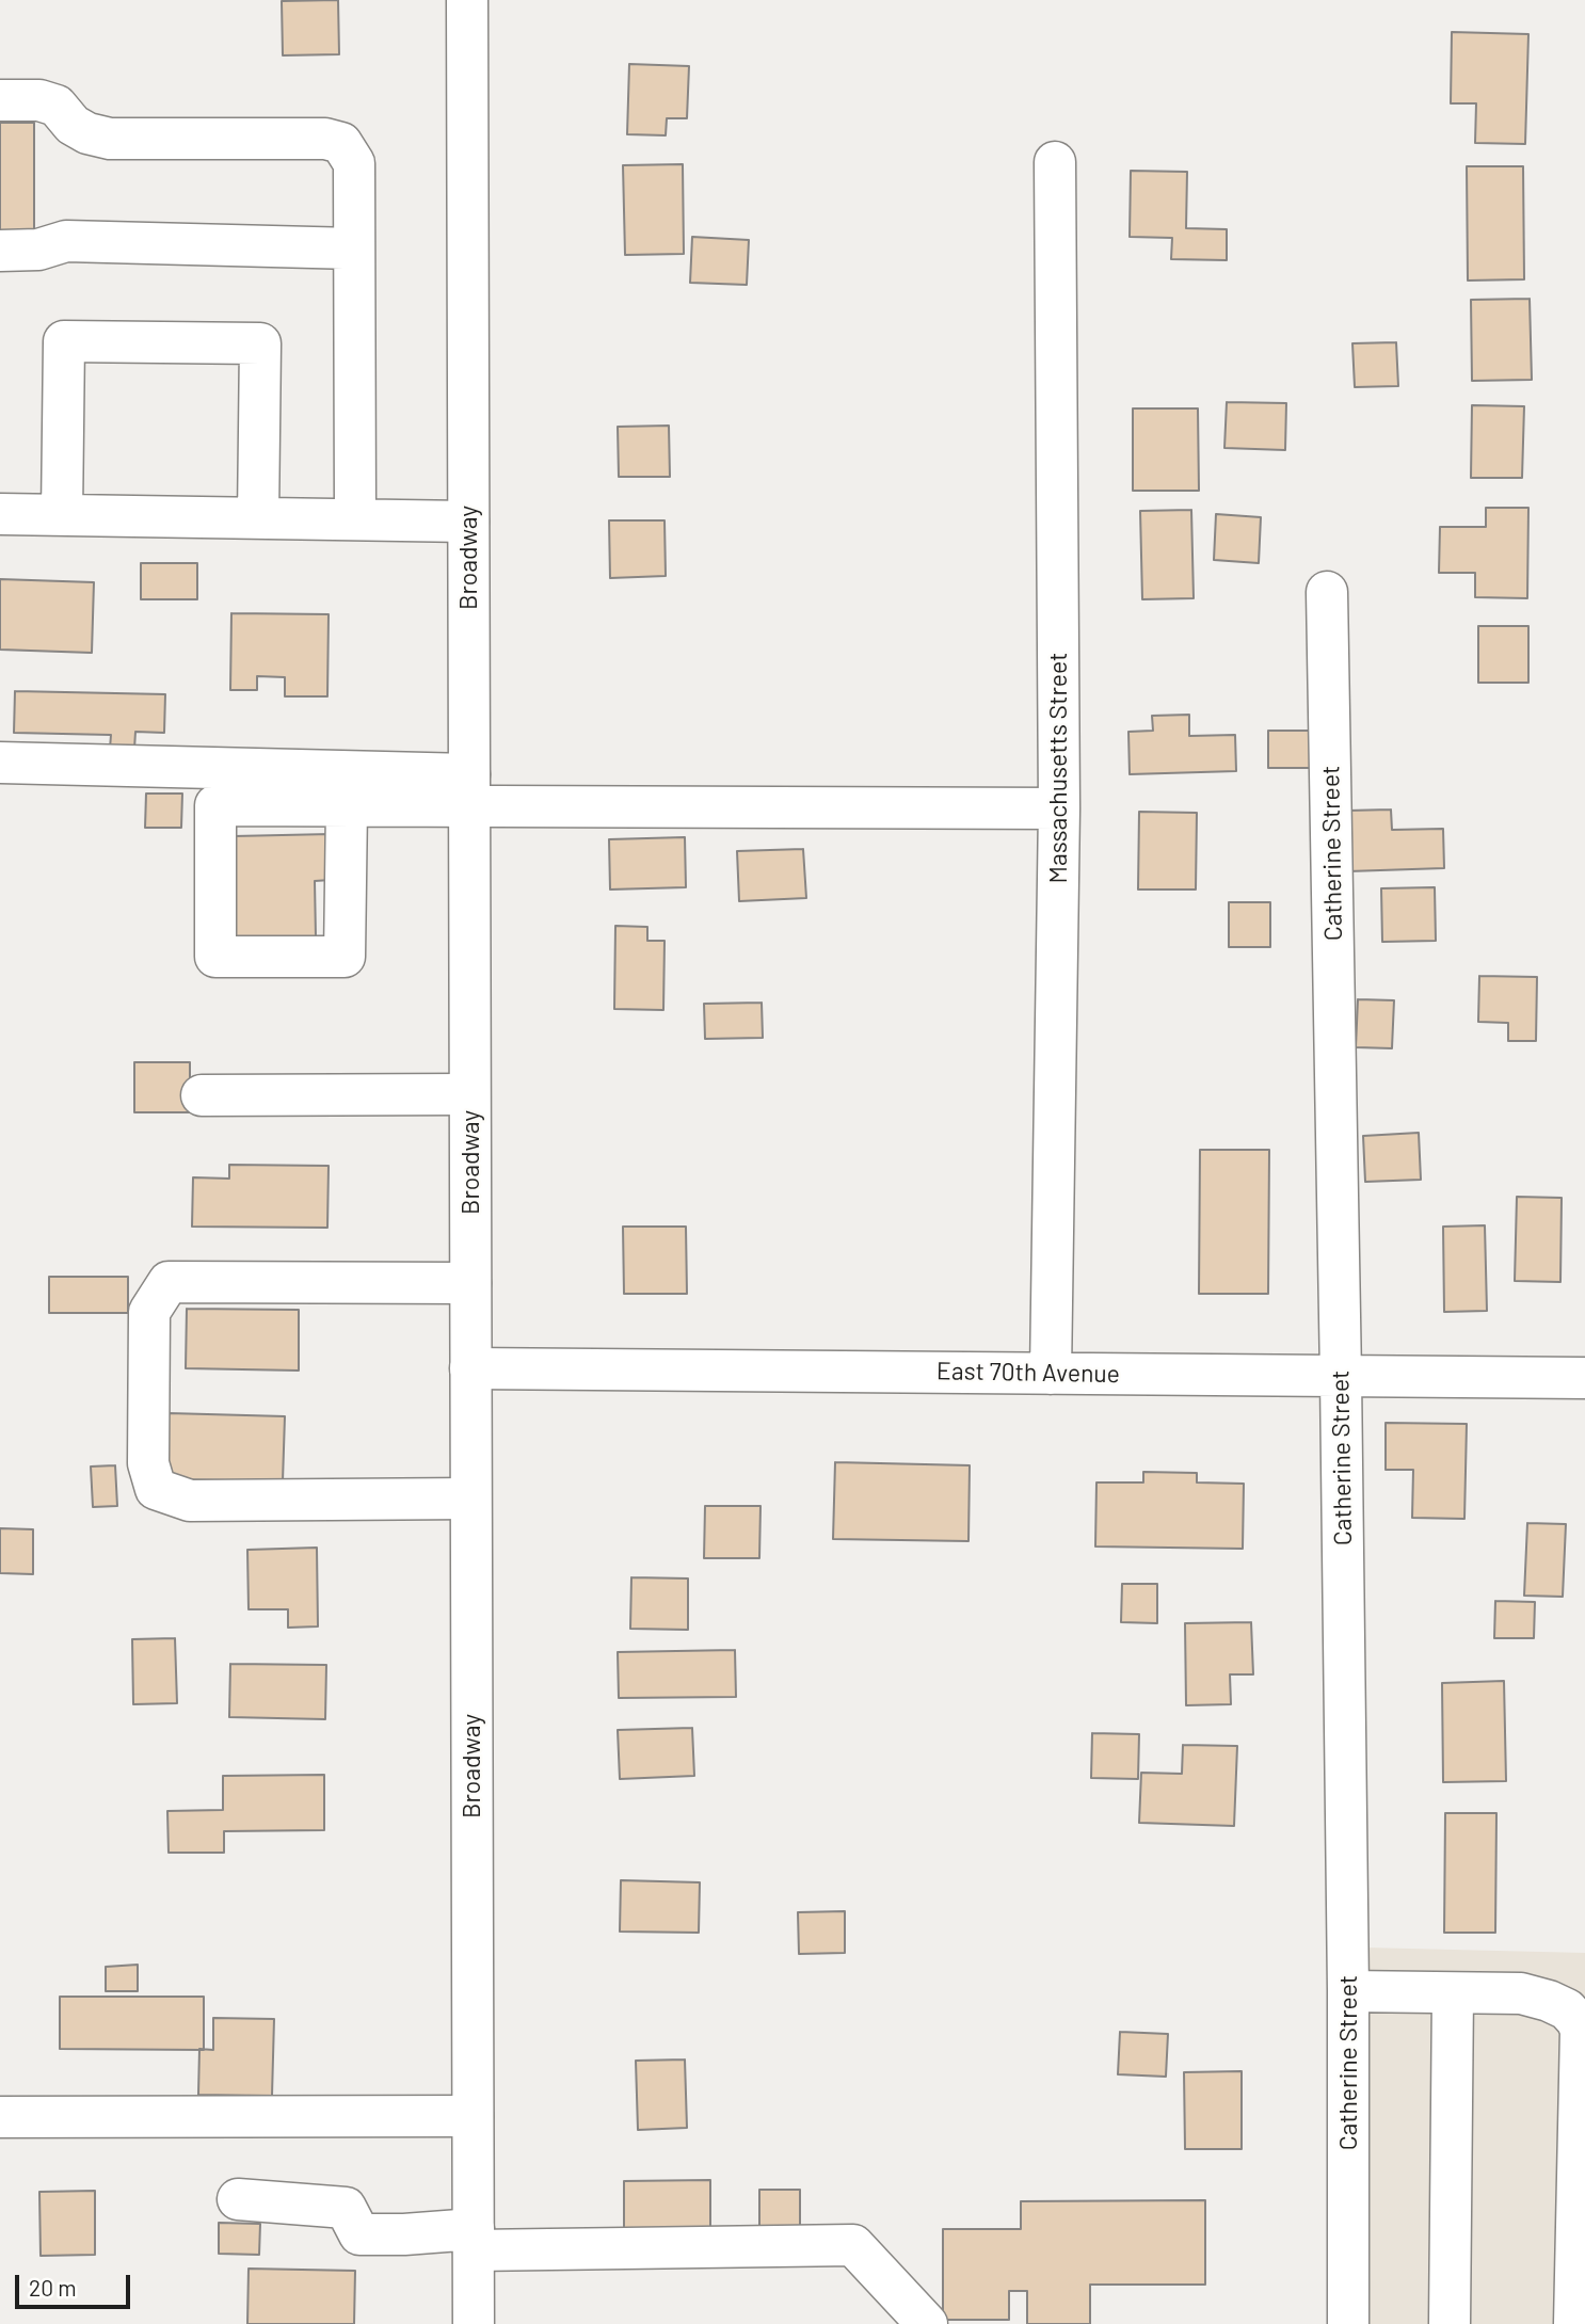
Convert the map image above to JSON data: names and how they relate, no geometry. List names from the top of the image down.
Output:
{
  "streets": {
    "street": [
      "Broadway",
      "Massachusetts Street",
      "Catherine Street",
      "East 70th Avenue"
    ]
  },
  "crossings": [
    ["Broadway", "East 70th Avenue"],
    ["Massachusetts Street", "East 70th Avenue"],
    ["Catherine Street", "East 70th Avenue"]
  ],
  "scale_bar": "20 m"
}
